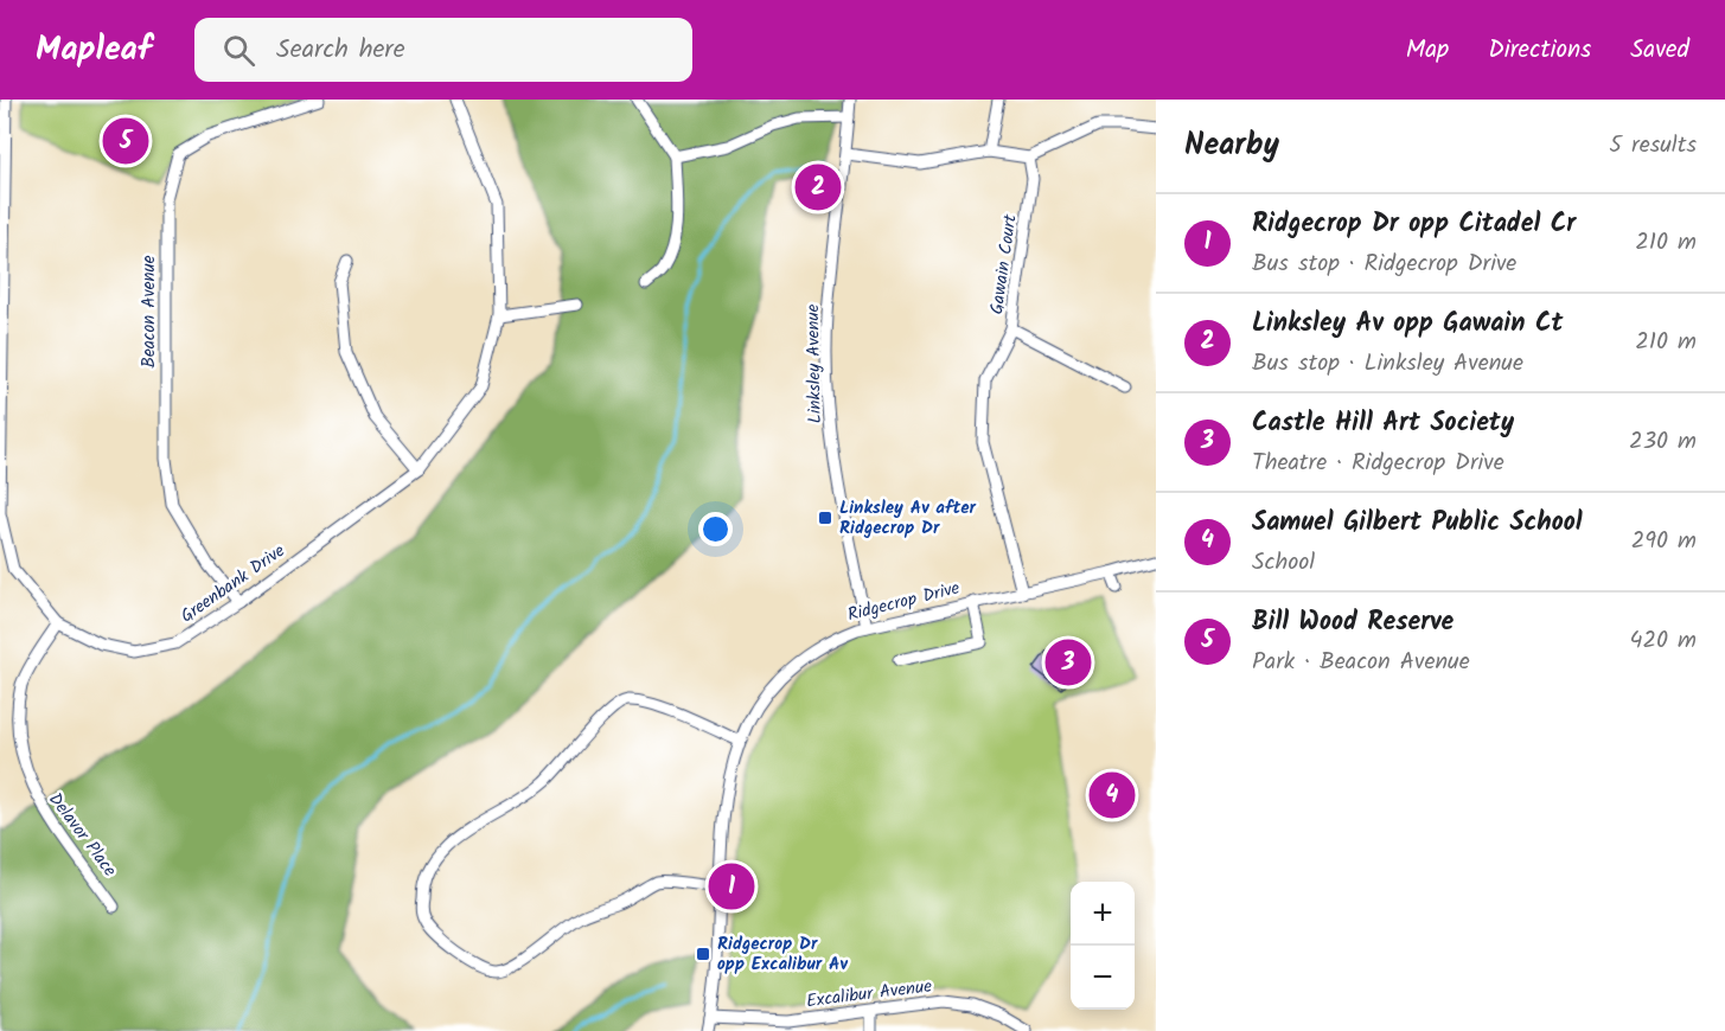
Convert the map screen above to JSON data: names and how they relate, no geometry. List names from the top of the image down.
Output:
{
  "streets": {
    "street": [
      "Gawain Court",
      "Beacon Avenue",
      "Linksley Avenue",
      "Greenbank Drive",
      "Ridgecrop Drive",
      "Delavor Place",
      "Excalibur Avenue"
    ]
  },
  "crossings": [
    ["Gawain Court", "Ridgecrop Drive"],
    ["Beacon Avenue", "Greenbank Drive"],
    ["Linksley Avenue", "Ridgecrop Drive"],
    ["Greenbank Drive", "Delavor Place"],
    ["Ridgecrop Drive", "Excalibur Avenue"]
  ],
  "places": {
    "transit": ["Linksley Av after Ridgecrop Dr", "Ridgecrop Dr opp Excalibur Av"]
  },
  "page": {
    "header": "Mapleaf",
    "search": "Search here",
    "nav": ["Map", "Directions", "Saved"],
    "heading": ["Nearby", "5 results"],
    "pins": [
      "5",
      "2",
      "3",
      "4",
      "1"
    ],
    "list": [
      {
        "mark": "1",
        "name": "Ridgecrop Dr opp Citadel Cr",
        "note": "Bus stop · Ridgecrop Drive",
        "value": "210 m"
      },
      {
        "mark": "2",
        "name": "Linksley Av opp Gawain Ct",
        "note": "Bus stop · Linksley Avenue",
        "value": "210 m"
      },
      {
        "mark": "3",
        "name": "Castle Hill Art Society",
        "note": "Theatre · Ridgecrop Drive",
        "value": "230 m"
      },
      {
        "mark": "4",
        "name": "Samuel Gilbert Public School",
        "note": "School",
        "value": "290 m"
      },
      {
        "mark": "5",
        "name": "Bill Wood Reserve",
        "note": "Park · Beacon Avenue",
        "value": "420 m"
      }
    ],
    "map_buttons": ["+", "−"]
  }
}
